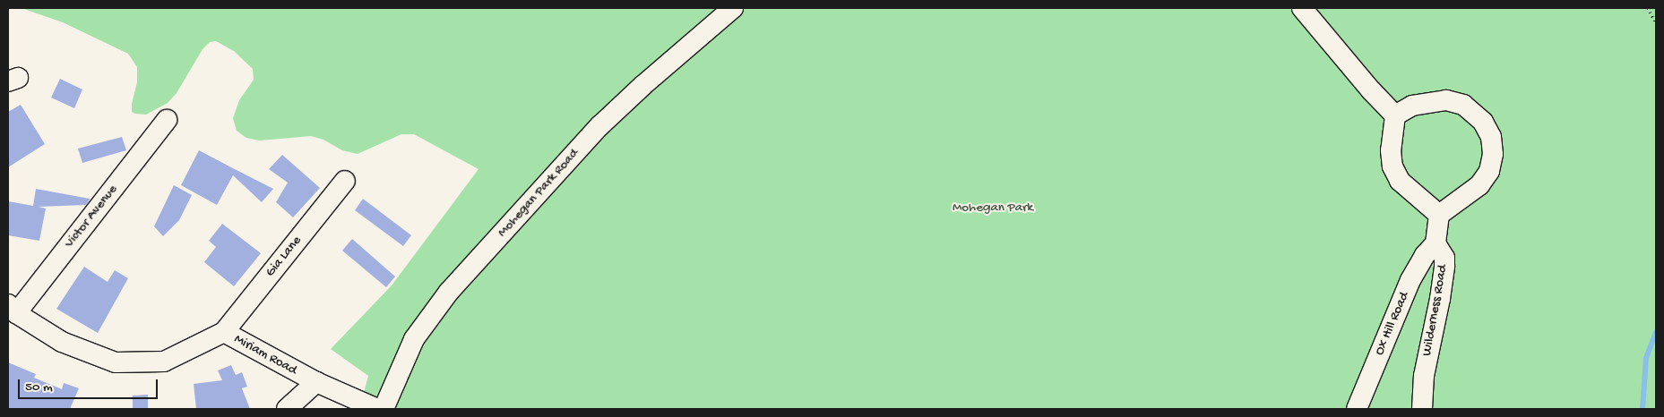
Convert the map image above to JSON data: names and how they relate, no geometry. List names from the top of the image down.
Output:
{
  "streets": {
    "street": [
      "Mohegan Park Road",
      "Victor Avenue",
      "Gia Lane",
      "Wilderness Road",
      "Ox Hill Road",
      "Miriam Road"
    ]
  },
  "crossings": [
    ["Victor Avenue", "Miriam Road"],
    ["Gia Lane", "Miriam Road"],
    ["Wilderness Road", "Ox Hill Road"]
  ],
  "parks": ["Mohegan Park"],
  "scale_bar": "50 m"
}
